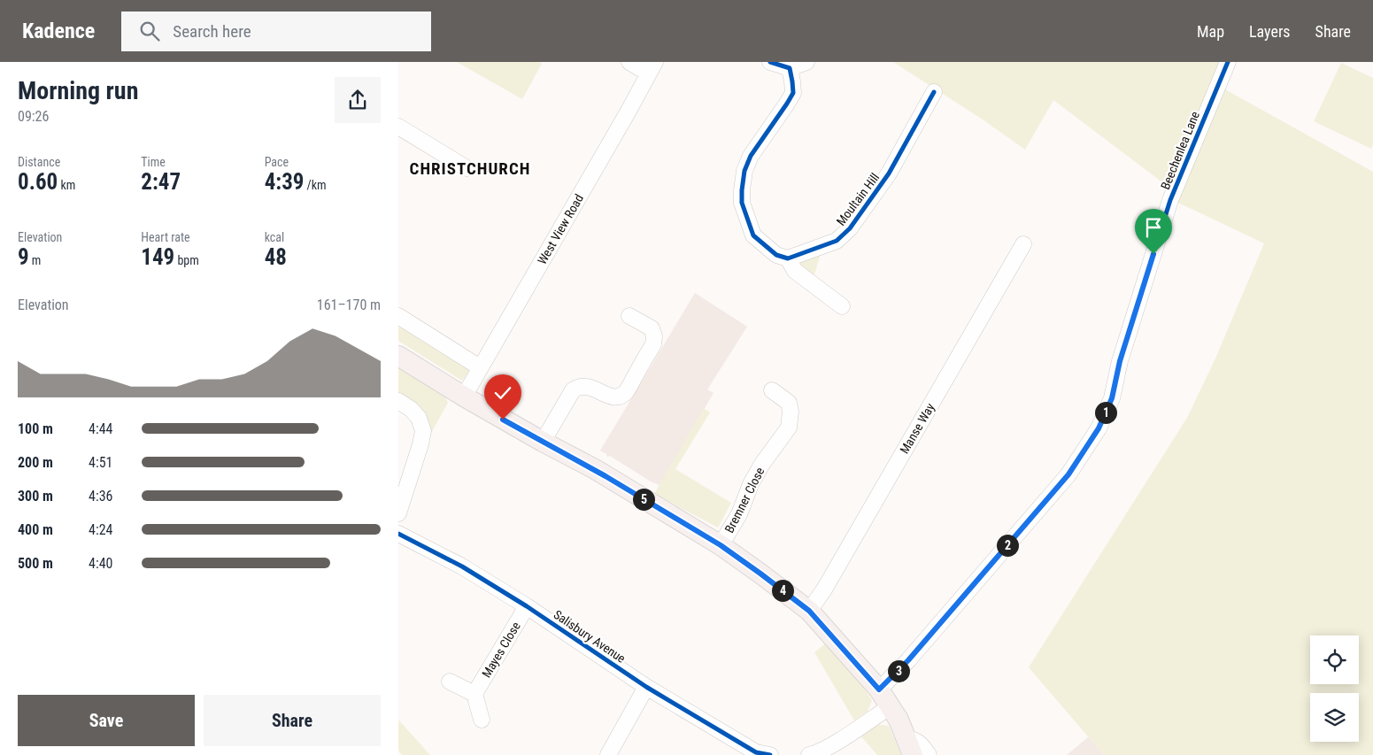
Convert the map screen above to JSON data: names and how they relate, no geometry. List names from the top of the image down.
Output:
{
  "streets": {
    "street": [
      "Beechenlea Lane",
      "Moultain Hill",
      "West View Road",
      "Manse Way",
      "Bremner Close",
      "Salisbury Avenue",
      "Mayes Close"
    ]
  },
  "crossings": [
    ["Salisbury Avenue", "Mayes Close"]
  ],
  "districts": ["CHRISTCHURCH"],
  "page": {
    "header": "Kadence",
    "search": "Search here",
    "nav": ["Map", "Layers", "Share"],
    "heading": ["Morning run", "09:26"],
    "stats": [
      ["Distance", "0.60 km"],
      ["Time", "2:47"],
      ["Pace", "4:39 /km"],
      ["Elevation", "9 m"],
      ["Heart rate", "149 bpm"],
      ["kcal", "48"]
    ],
    "chart": ["Elevation", "161–170 m"],
    "pins": [
      "1",
      "5",
      "2",
      "4",
      "3"
    ],
    "list": [
      {
        "name": "100 m",
        "note": "4:44"
      },
      {
        "name": "200 m",
        "note": "4:51"
      },
      {
        "name": "300 m",
        "note": "4:36"
      },
      {
        "name": "400 m",
        "note": "4:24"
      },
      {
        "name": "500 m",
        "note": "4:40"
      }
    ],
    "buttons": ["Save", "Share"]
  }
}
